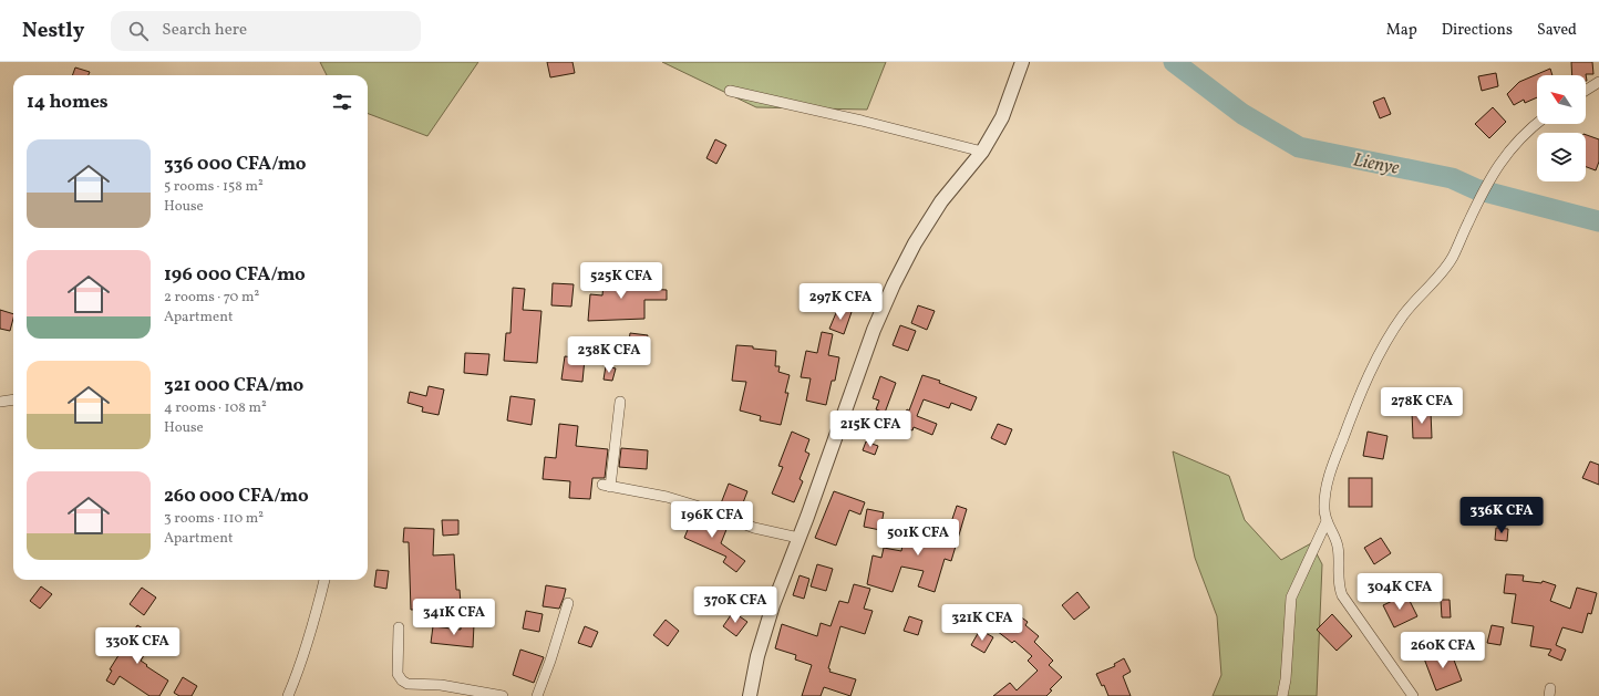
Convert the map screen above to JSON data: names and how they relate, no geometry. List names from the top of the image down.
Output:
{
  "water": ["Lienye"],
  "north": "top left",
  "page": {
    "header": "Nestly",
    "search": "Search here",
    "nav": ["Map", "Directions", "Saved"],
    "heading": "14 homes",
    "list": [
      {
        "name": "336 000 CFA/mo",
        "note": "5 rooms · 158 m² · House"
      },
      {
        "name": "196 000 CFA/mo",
        "note": "2 rooms · 70 m² · Apartment"
      },
      {
        "name": "321 000 CFA/mo",
        "note": "4 rooms · 108 m² · House"
      },
      {
        "name": "260 000 CFA/mo",
        "note": "3 rooms · 110 m² · Apartment"
      }
    ],
    "price": [
      "525K CFA",
      "297K CFA",
      "238K CFA",
      "278K CFA",
      "215K CFA",
      "336K CFA",
      "196K CFA",
      "501K CFA",
      "304K CFA",
      "370K CFA",
      "341K CFA",
      "321K CFA",
      "330K CFA",
      "260K CFA"
    ]
  }
}
